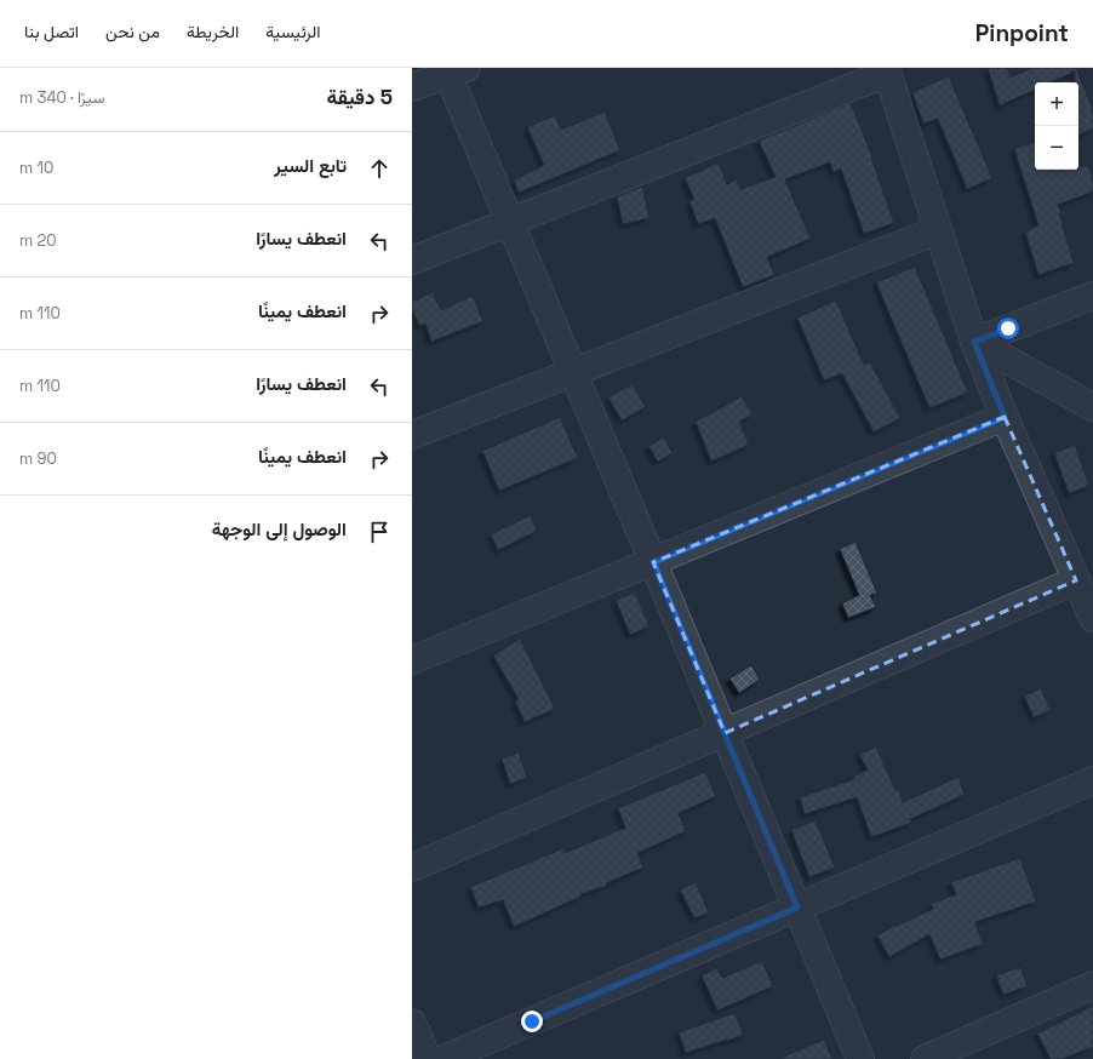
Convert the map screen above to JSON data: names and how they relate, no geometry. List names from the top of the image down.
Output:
{
  "page": {
    "header": "Pinpoint",
    "nav": [
      "الرئيسية",
      "الخريطة",
      "من نحن",
      "اتصل بنا"
    ],
    "heading": ["5 دقيقة", "سيرًا · 340 m"],
    "map_buttons": ["+", "−"],
    "list": [
      ["تابع السير", "10 m"],
      ["انعطف يسارًا", "20 m"],
      ["انعطف يمينًا", "110 m"],
      ["انعطف يسارًا", "110 m"],
      ["انعطف يمينًا", "90 m"],
      "الوصول إلى الوجهة"
    ]
  }
}
